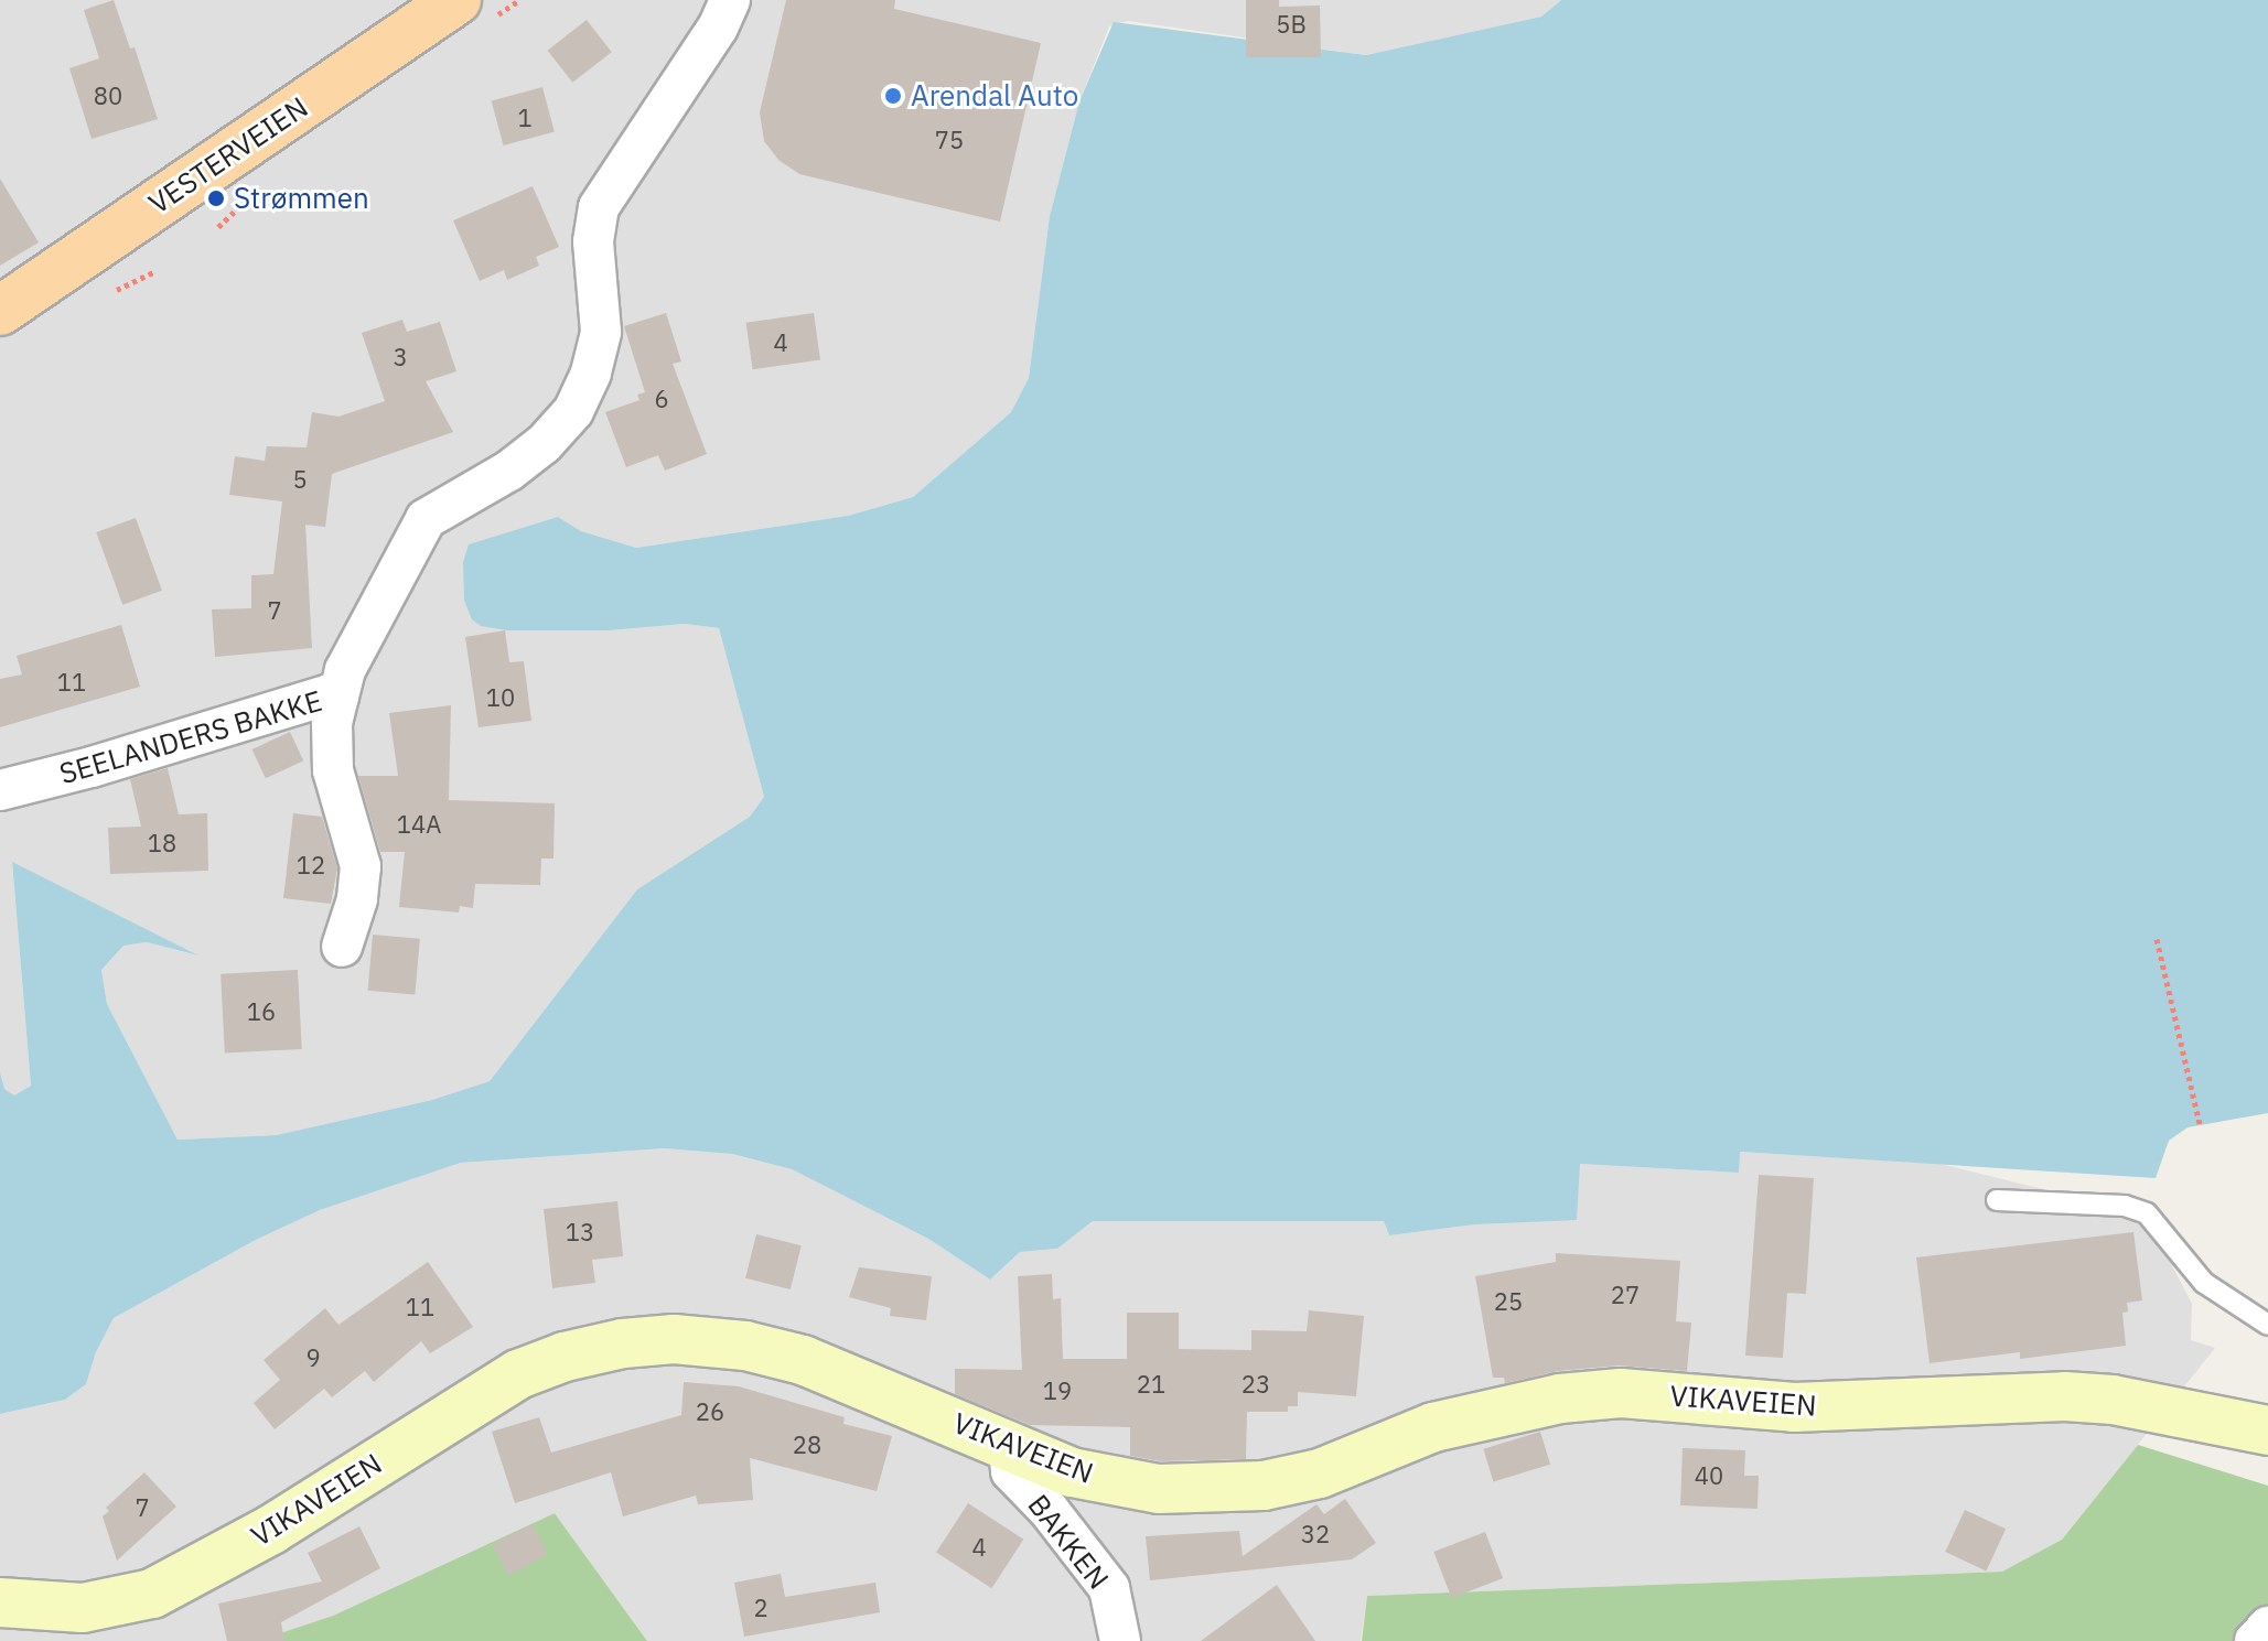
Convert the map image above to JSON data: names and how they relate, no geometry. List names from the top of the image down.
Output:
{
  "streets": {
    "main road": ["VESTERVEIEN", "VIKAVEIEN"],
    "street": ["SEELANDERS BAKKE", "BAKKEN"]
  },
  "crossings": [
    ["VIKAVEIEN", "BAKKEN"]
  ],
  "places": ["Arendal Auto", "Strømmen"],
  "house_numbers": [
    "5B",
    "80",
    "1",
    "75",
    "4",
    "3",
    "6",
    "5",
    "7",
    "11",
    "10",
    "14A",
    "18",
    "12",
    "16",
    "13",
    "27",
    "25",
    "11",
    "9",
    "21",
    "23",
    "19",
    "26",
    "28",
    "40",
    "7",
    "32",
    "4",
    "2"
  ]
}
